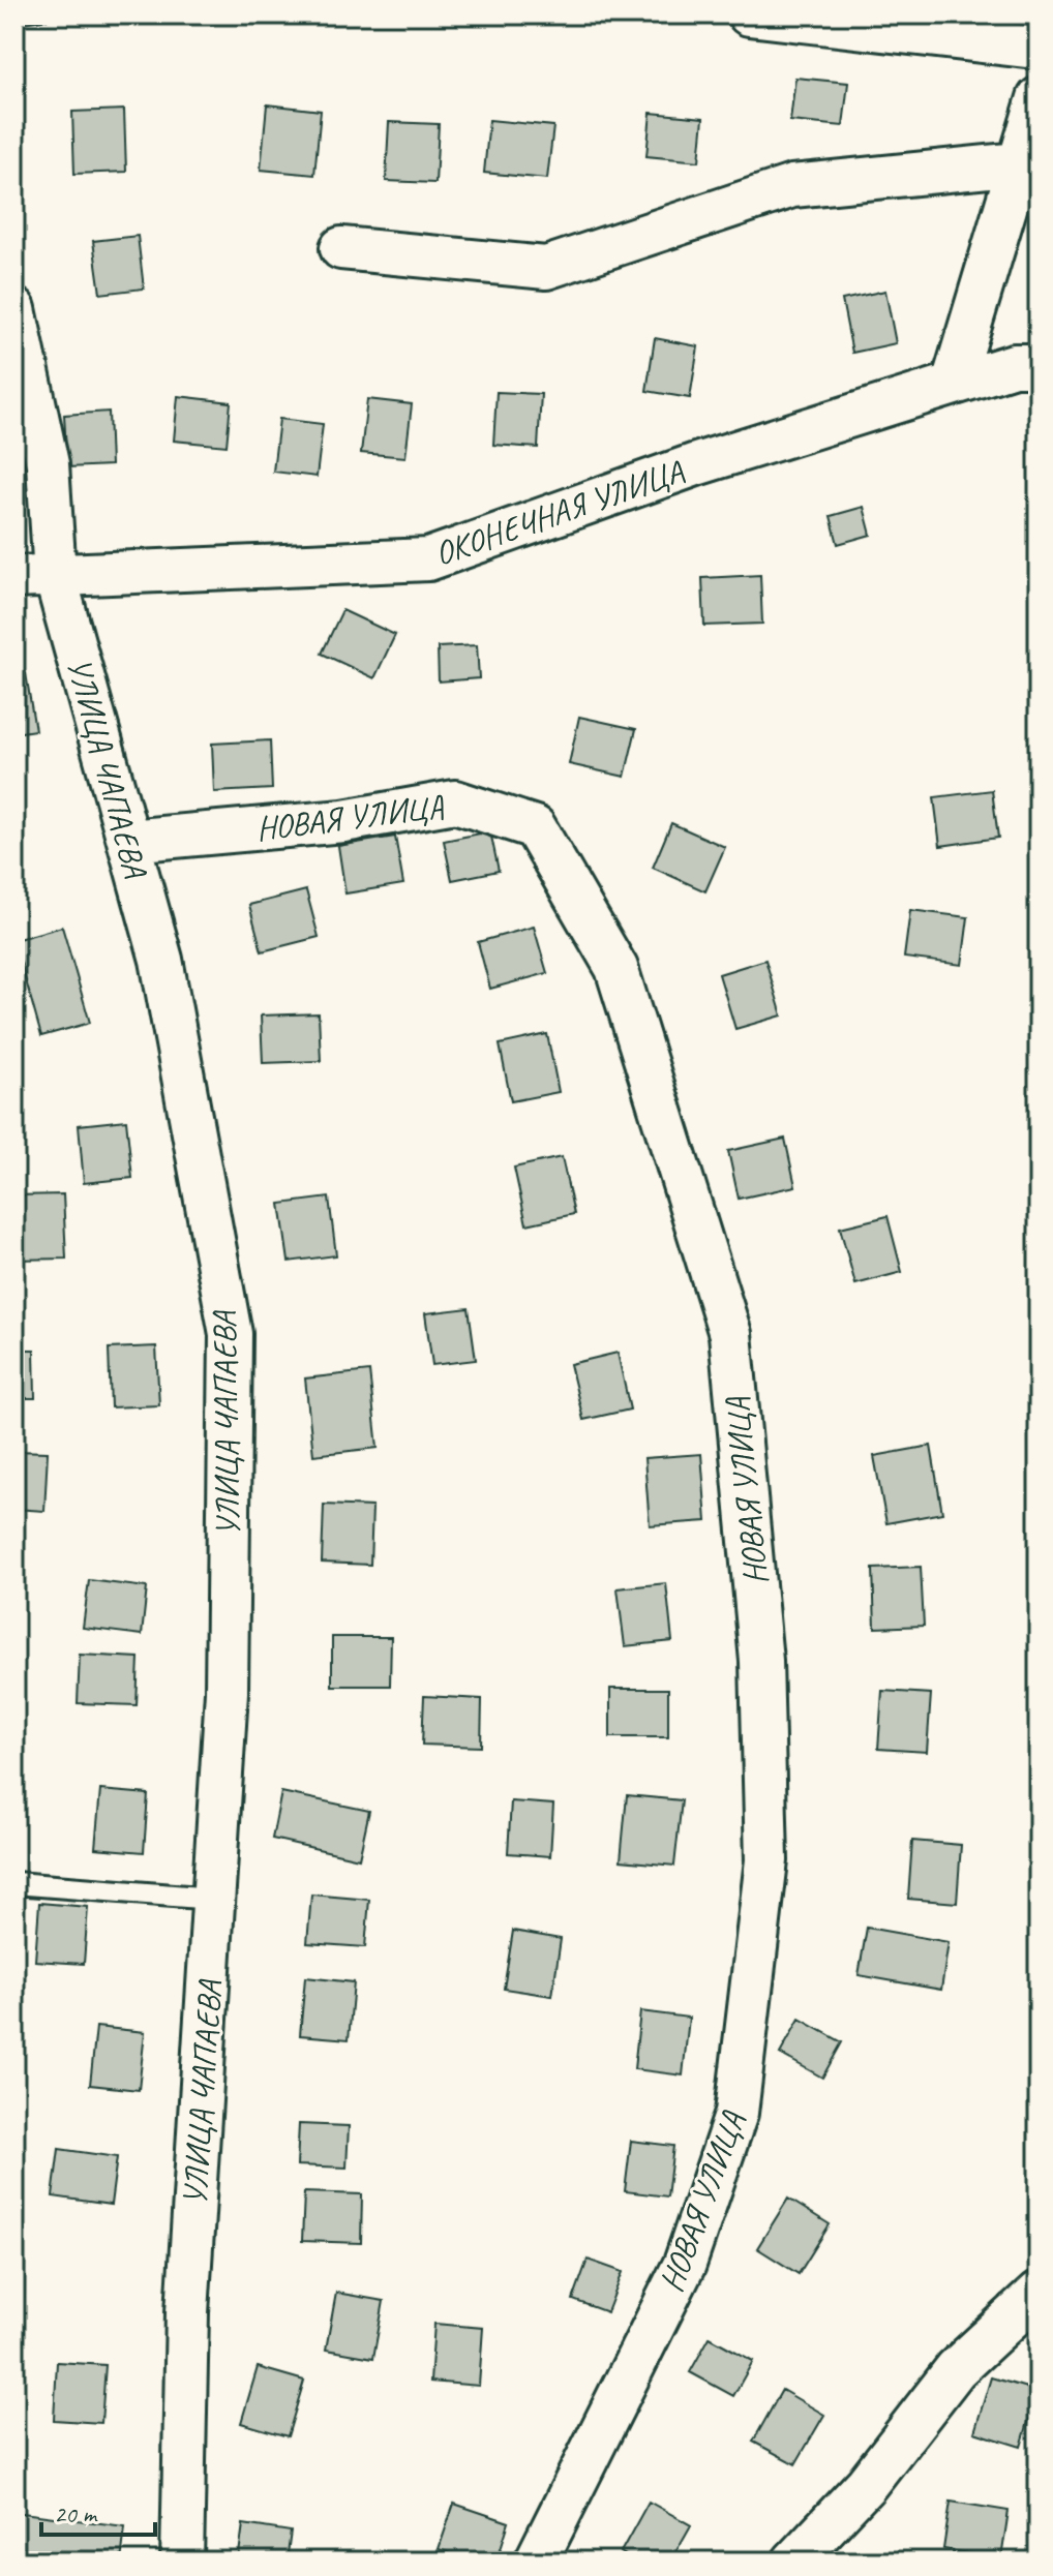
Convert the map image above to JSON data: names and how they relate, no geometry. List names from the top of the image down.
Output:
{
  "streets": {
    "street": ["ОКОНЕЧНАЯ УЛИЦА", "УЛИЦА ЧАПАЕВА", "НОВАЯ УЛИЦА"]
  },
  "crossings": [
    ["ОКОНЕЧНАЯ УЛИЦА", "УЛИЦА ЧАПАЕВА"],
    ["УЛИЦА ЧАПАЕВА", "НОВАЯ УЛИЦА"]
  ],
  "scale_bar": "20 m"
}
